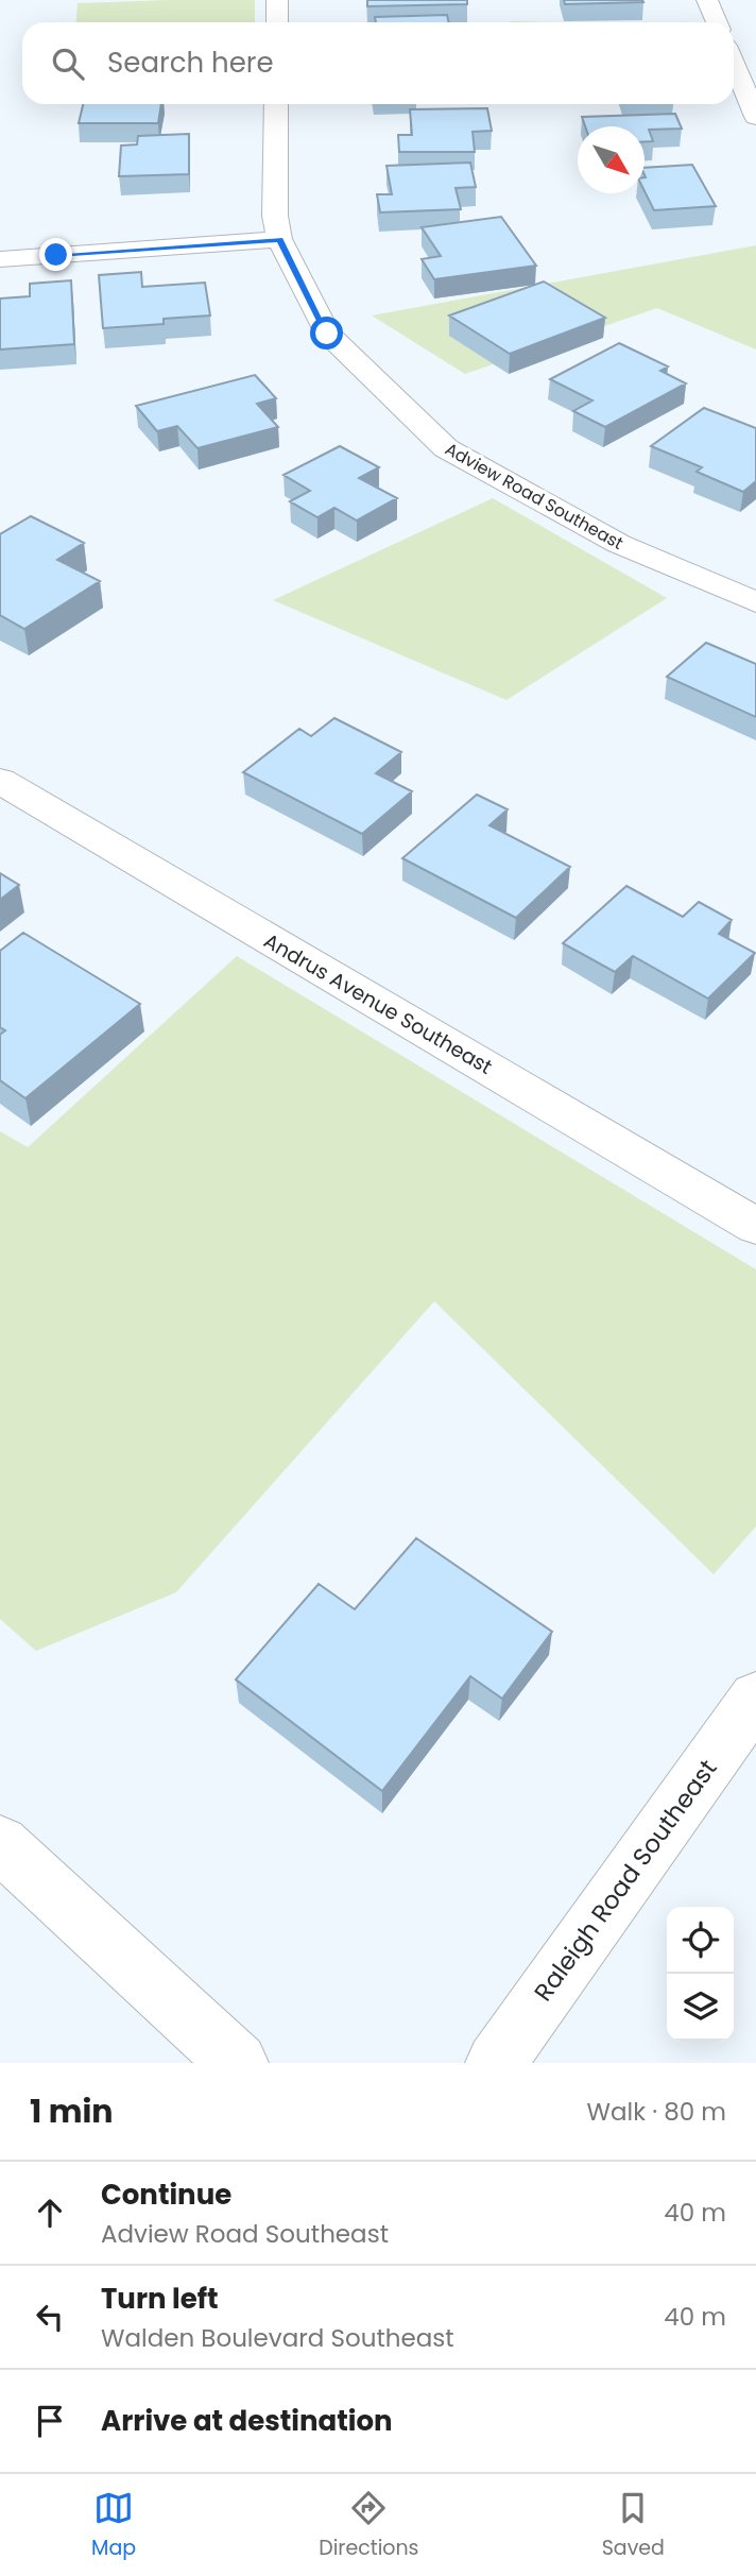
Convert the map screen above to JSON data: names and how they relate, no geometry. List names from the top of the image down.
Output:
{
  "streets": {
    "street": ["Adview Road Southeast", "Andrus Avenue Southeast", "Raleigh Road Southeast"]
  },
  "north": "bottom right",
  "page": {
    "search": "Search here",
    "heading": ["1 min", "Walk · 80 m"],
    "list": [
      ["Continue", "Adview Road Southeast", "40 m"],
      ["Turn left", "Walden Boulevard Southeast", "40 m"],
      "Arrive at destination"
    ],
    "nav": ["Map", "Directions", "Saved"]
  }
}
